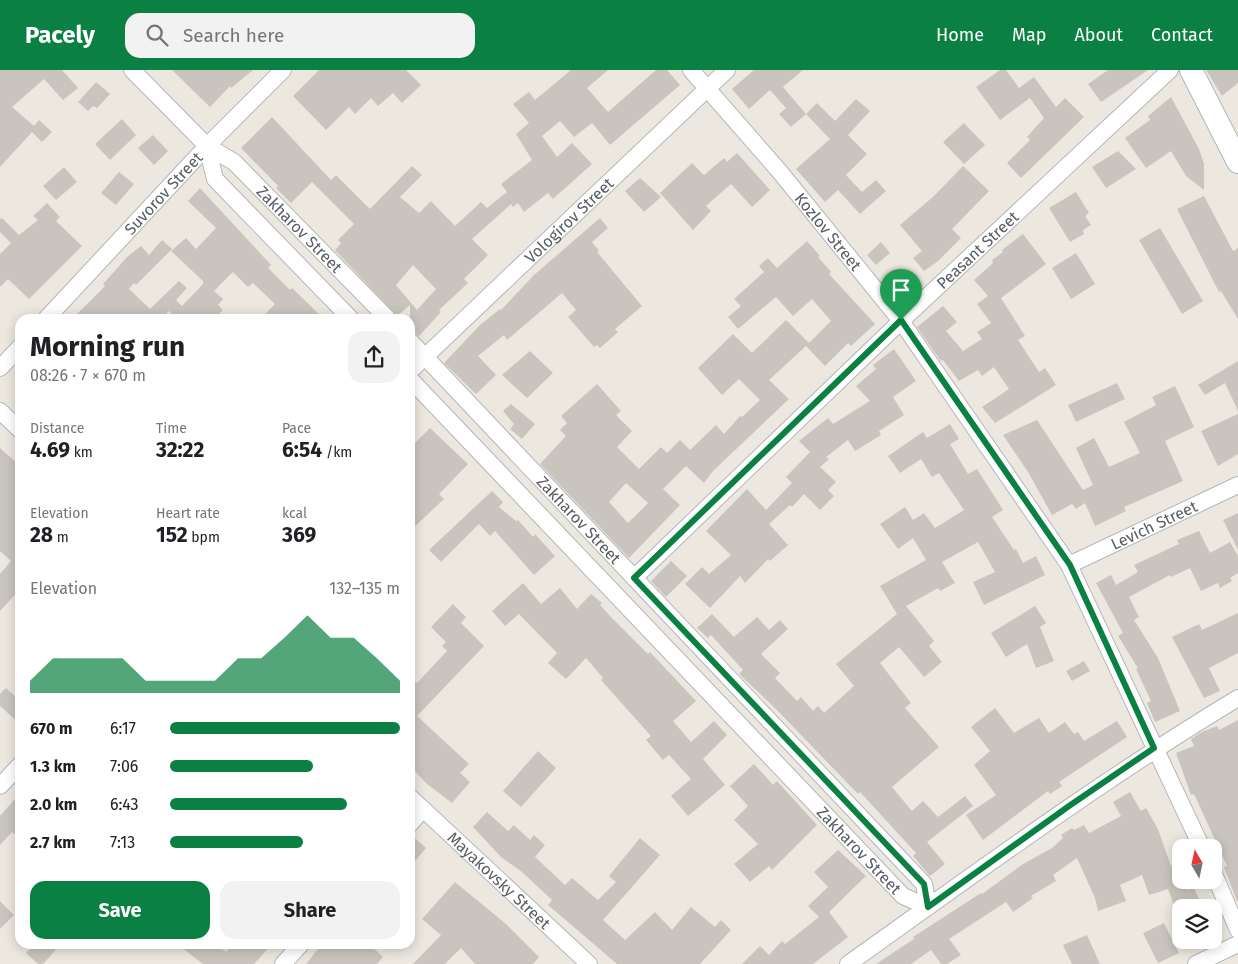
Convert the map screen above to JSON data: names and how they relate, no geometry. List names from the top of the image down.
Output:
{
  "streets": {
    "street": [
      "Suvorov Street",
      "Vologirov Street",
      "Zakharov Street",
      "Kozlov Street",
      "Peasant Street",
      "Levich Street",
      "Mayakovsky Street"
    ]
  },
  "crossings": [
    ["Suvorov Street", "Zakharov Street"],
    ["Vologirov Street", "Zakharov Street"],
    ["Vologirov Street", "Kozlov Street"],
    ["Zakharov Street", "Peasant Street"],
    ["Kozlov Street", "Peasant Street"],
    ["Kozlov Street", "Levich Street"]
  ],
  "north": "top",
  "page": {
    "header": "Pacely",
    "search": "Search here",
    "nav": [
      "Home",
      "Map",
      "About",
      "Contact"
    ],
    "heading": ["Morning run", "08:26 · 7 × 670 m"],
    "stats": [
      ["Distance", "4.69 km"],
      ["Time", "32:22"],
      ["Pace", "6:54 /km"],
      ["Elevation", "28 m"],
      ["Heart rate", "152 bpm"],
      ["kcal", "369"]
    ],
    "chart": ["Elevation", "132–135 m"],
    "list": [
      {
        "name": "670 m",
        "note": "6:17"
      },
      {
        "name": "1.3 km",
        "note": "7:06"
      },
      {
        "name": "2.0 km",
        "note": "6:43"
      },
      {
        "name": "2.7 km",
        "note": "7:13"
      }
    ],
    "buttons": ["Save", "Share"]
  }
}
